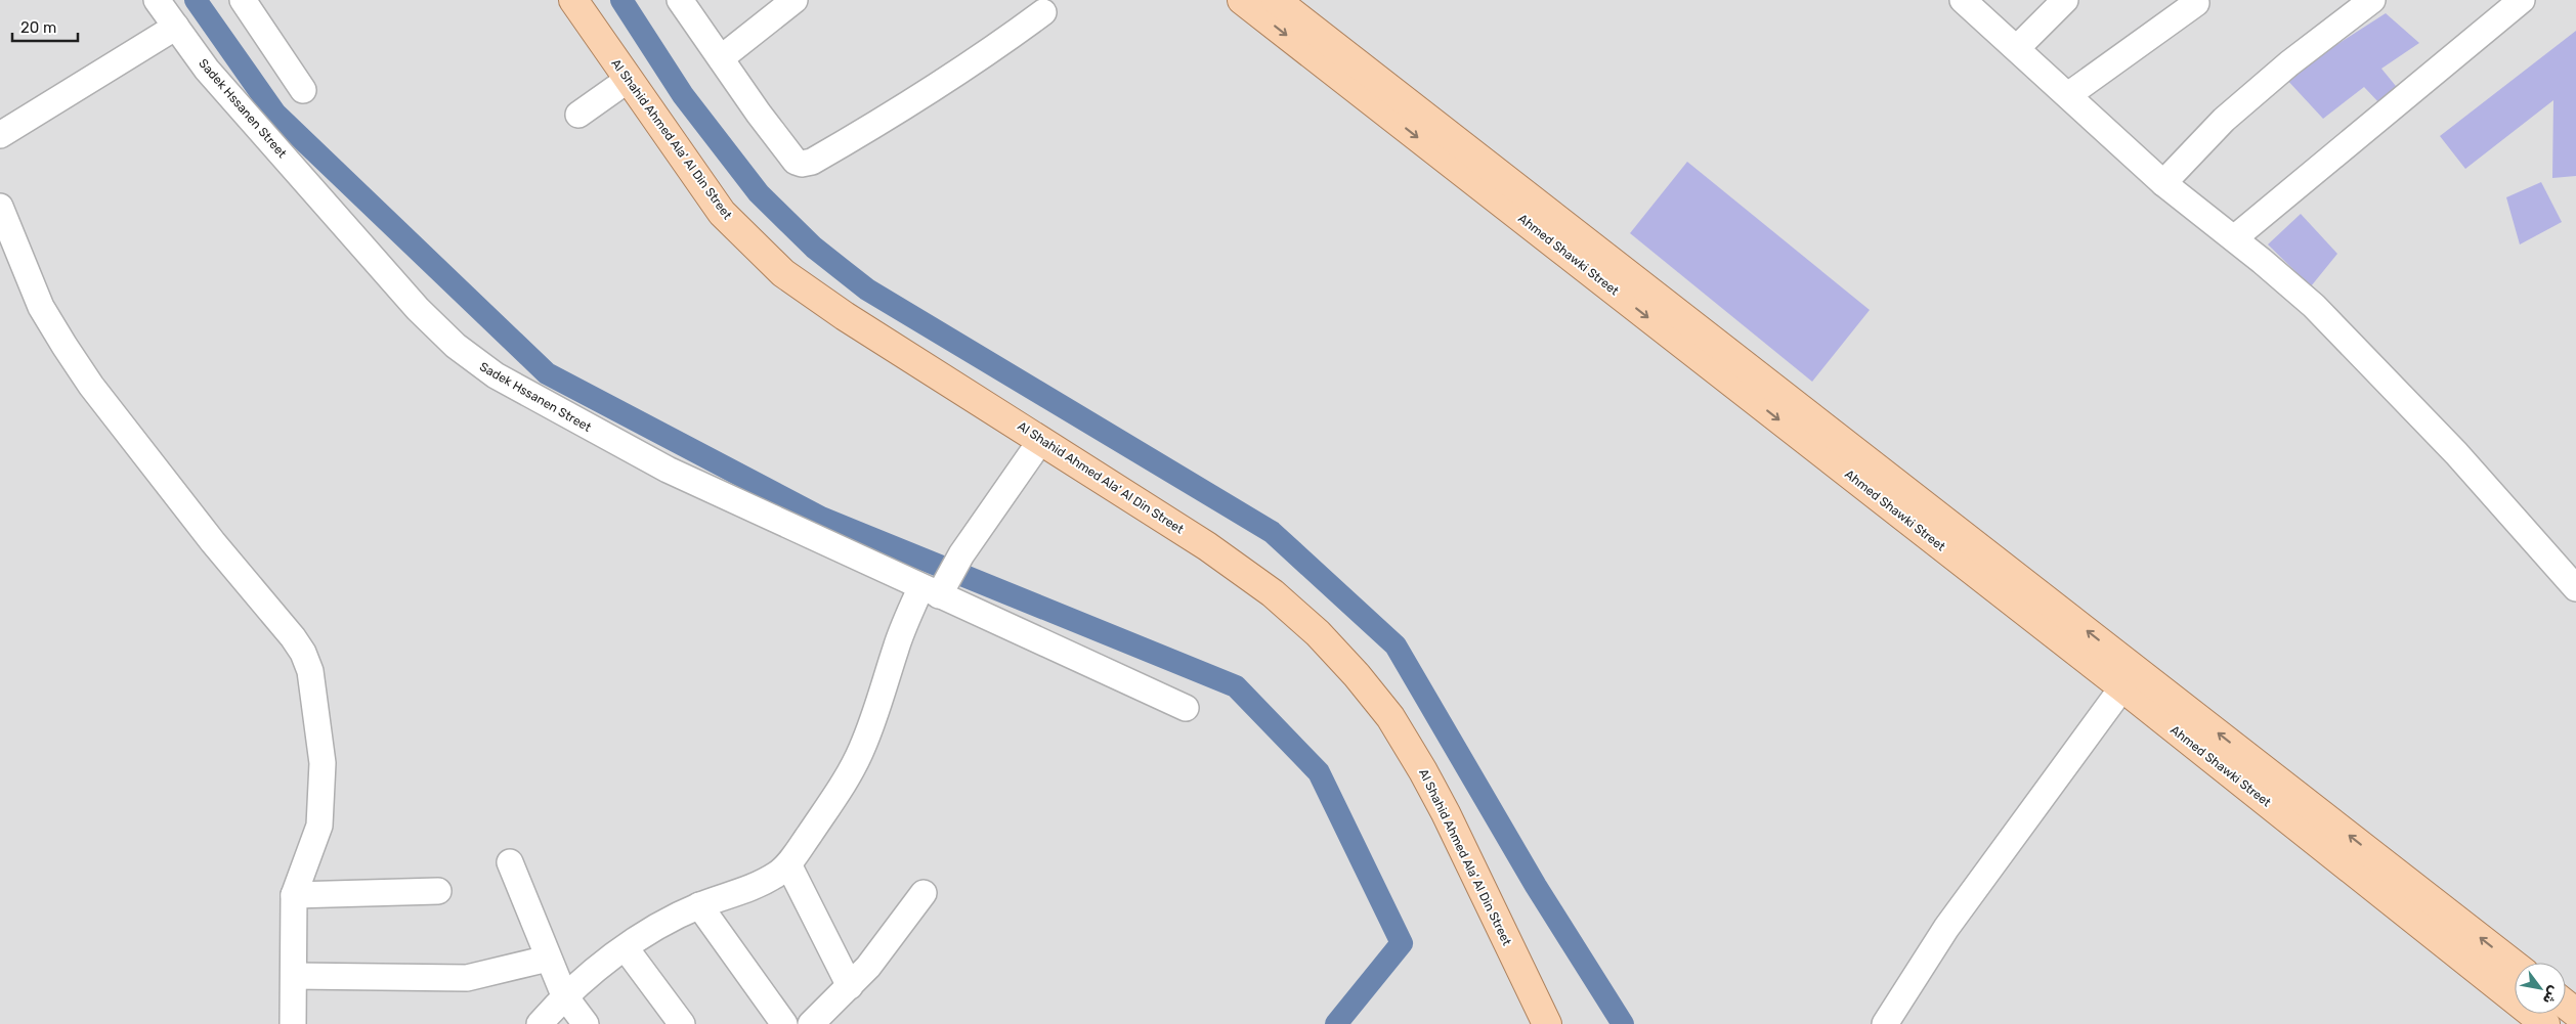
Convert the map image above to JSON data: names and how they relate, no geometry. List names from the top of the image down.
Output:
{
  "streets": {
    "main road": ["Al Shahid Ahmed Ala' Al Din Street", "Ahmed Shawki Street"],
    "street": ["Sadek Hssanen Street"]
  },
  "scale_bar": "20 m",
  "north": "bottom right"
}
